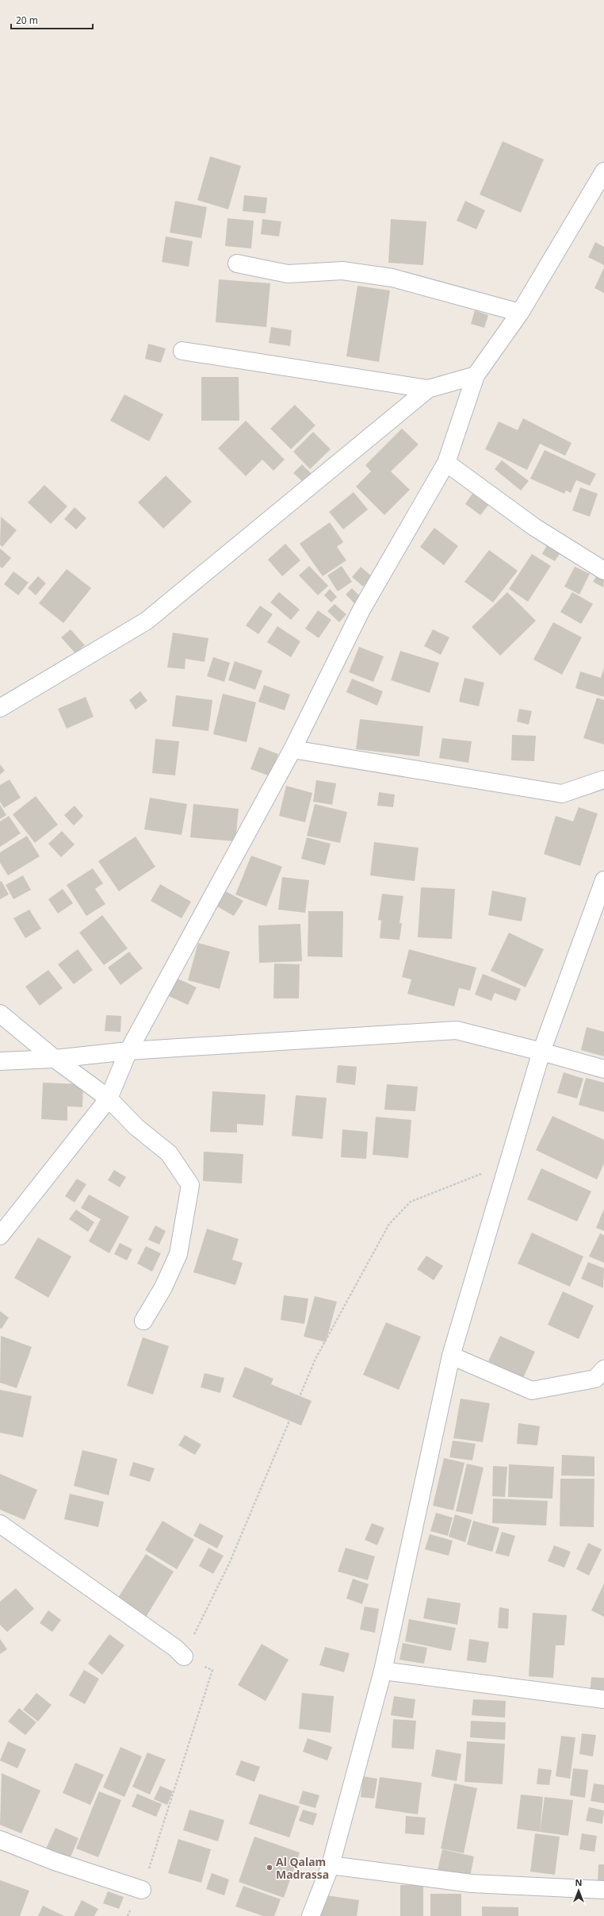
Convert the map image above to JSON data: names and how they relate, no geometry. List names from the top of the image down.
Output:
{
  "places": ["Al Qalam Madrassa"],
  "scale_bar": "20 m",
  "north": "top"
}
